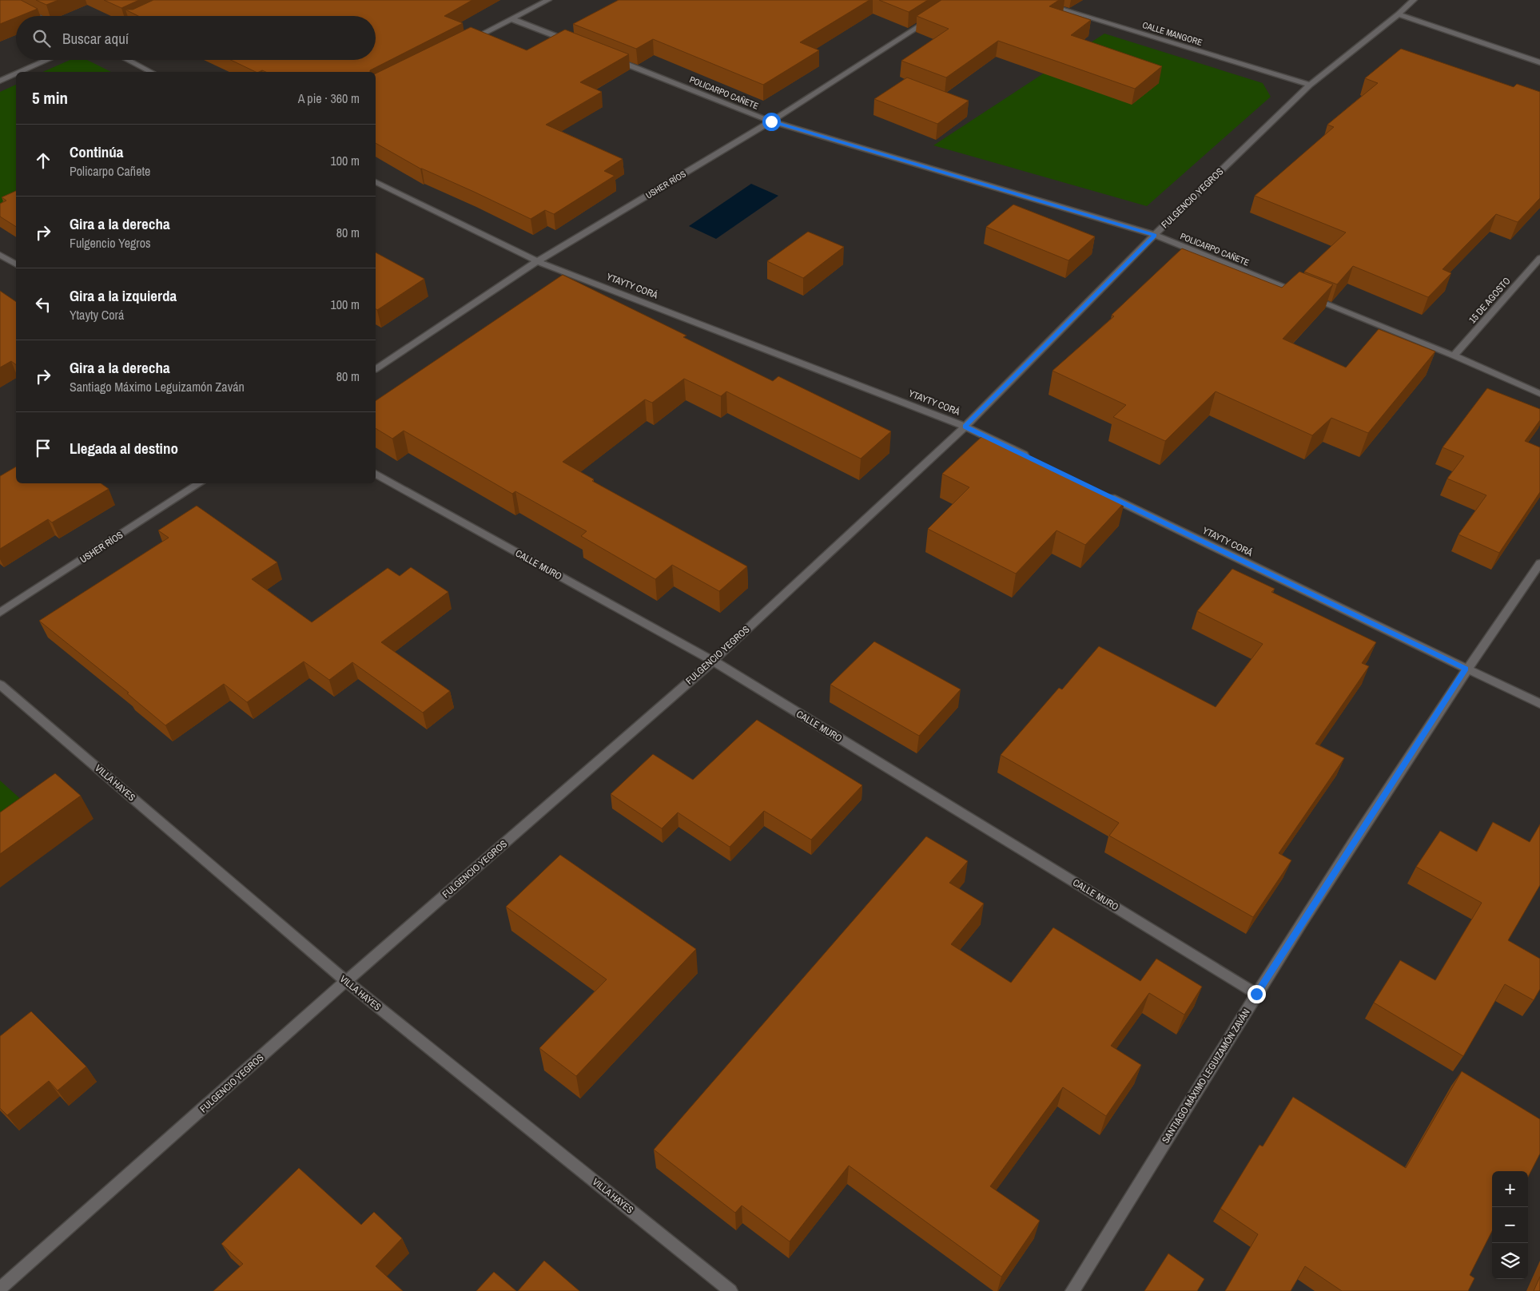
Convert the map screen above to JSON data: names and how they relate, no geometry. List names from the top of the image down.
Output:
{
  "streets": {
    "street": [
      "CALLE MANGORE",
      "POLICARPO CAÑETE",
      "USHER RÍOS",
      "FULGENCIO YEGROS",
      "YTAYTY CORÁ",
      "15 DE AGOSTO",
      "CALLE MURO",
      "VILLA HAYES",
      "SANTIAGO MÁXIMO LEGUIZAMÓN ZAVÁN"
    ]
  },
  "crossings": [
    ["CALLE MANGORE", "FULGENCIO YEGROS"],
    ["POLICARPO CAÑETE", "USHER RÍOS"],
    ["POLICARPO CAÑETE", "FULGENCIO YEGROS"],
    ["POLICARPO CAÑETE", "15 DE AGOSTO"],
    ["USHER RÍOS", "YTAYTY CORÁ"],
    ["FULGENCIO YEGROS", "YTAYTY CORÁ"],
    ["FULGENCIO YEGROS", "CALLE MURO"],
    ["FULGENCIO YEGROS", "VILLA HAYES"],
    ["YTAYTY CORÁ", "SANTIAGO MÁXIMO LEGUIZAMÓN ZAVÁN"],
    ["CALLE MURO", "SANTIAGO MÁXIMO LEGUIZAMÓN ZAVÁN"]
  ],
  "page": {
    "search": "Buscar aquí",
    "heading": ["5 min", "A pie · 360 m"],
    "list": [
      ["Continúa", "Policarpo Cañete", "100 m"],
      ["Gira a la derecha", "Fulgencio Yegros", "80 m"],
      ["Gira a la izquierda", "Ytayty Corá", "100 m"],
      ["Gira a la derecha", "Santiago Máximo Leguizamón Zaván", "80 m"],
      "Llegada al destino"
    ],
    "map_buttons": ["+", "−"]
  }
}
